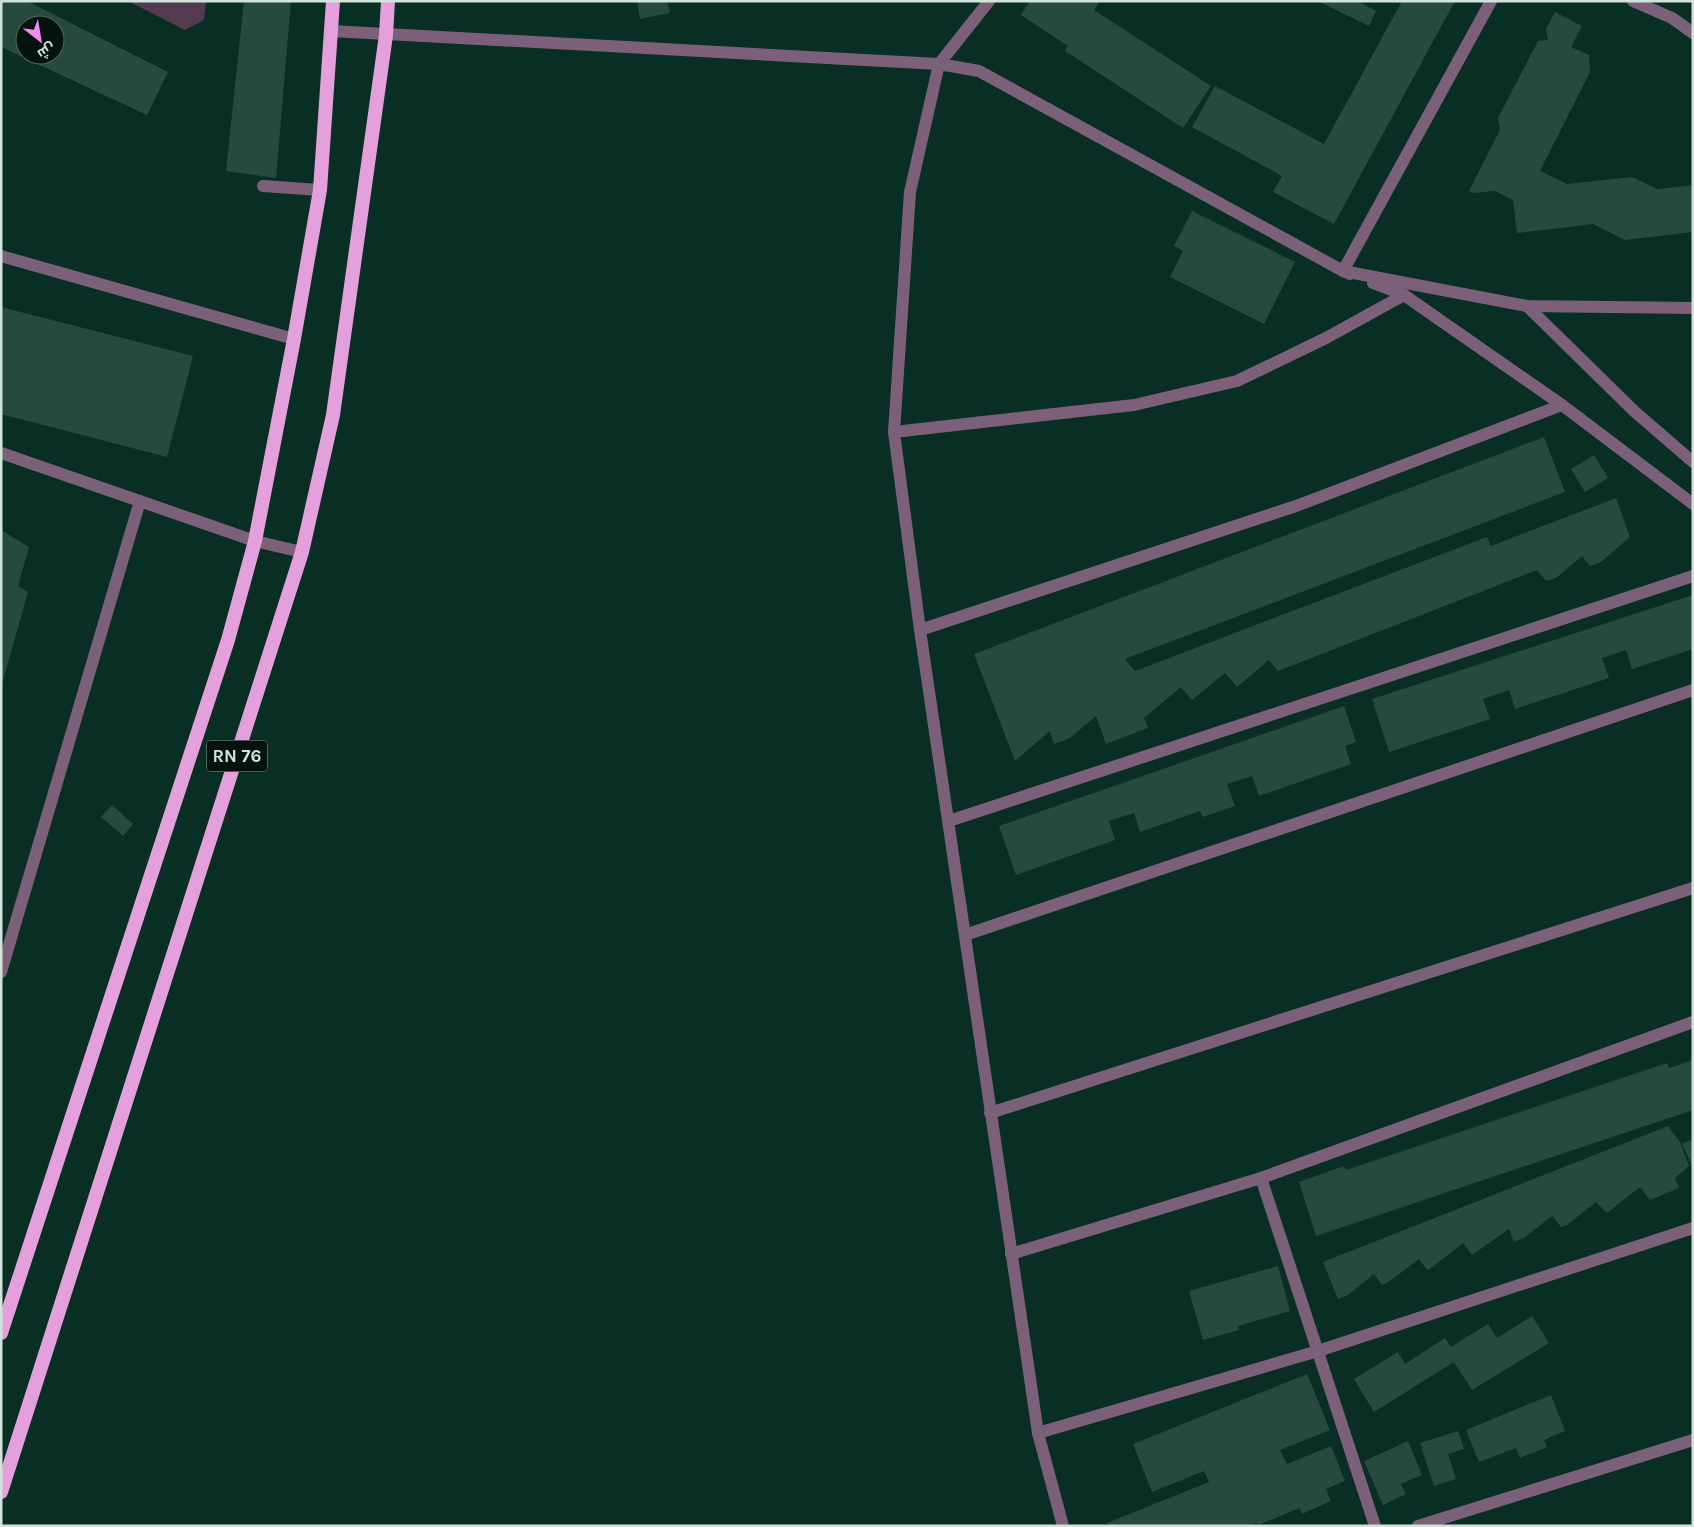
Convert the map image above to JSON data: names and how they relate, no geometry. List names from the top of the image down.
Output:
{
  "streets": {
    "highway": ["RN 76"]
  },
  "north": "bottom right"
}
